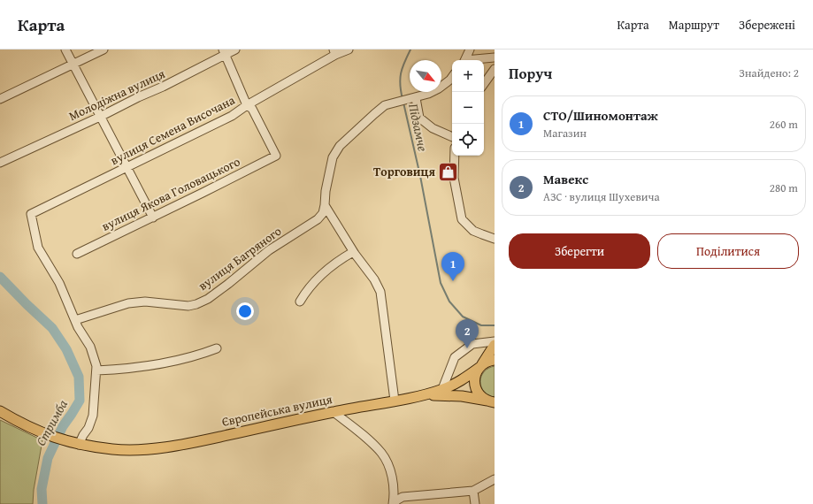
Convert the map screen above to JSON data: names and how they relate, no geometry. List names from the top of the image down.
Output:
{
  "streets": {
    "main road": ["Європейська вулиця"],
    "street": [
      "Молодіжна вулиця",
      "вулиця Семена Височана",
      "вулиця Якова Головацького",
      "вулиця Багряного"
    ]
  },
  "crossings": [
    ["вулиця Семена Височана", "вулиця Якова Головацького"],
    ["вулиця Семена Височана", "вулиця Багряного"]
  ],
  "water": ["Підзамче", "Стримба"],
  "places": {
    "shop": ["Торговиця"]
  },
  "north": "bottom right",
  "page": {
    "header": "Карта",
    "nav": ["Карта", "Маршрут", "Збережені"],
    "heading": ["Поруч", "Знайдено: 2"],
    "map_buttons": ["+", "−"],
    "list": [
      {
        "mark": "1",
        "name": "СТО/Шиномонтаж",
        "note": "Магазин",
        "value": "260 m"
      },
      {
        "mark": "2",
        "name": "Мавекс",
        "note": "АЗС · вулиця Шухевича",
        "value": "280 m"
      }
    ],
    "buttons": ["Зберегти", "Поділитися"],
    "pins": ["1", "2"]
  }
}
